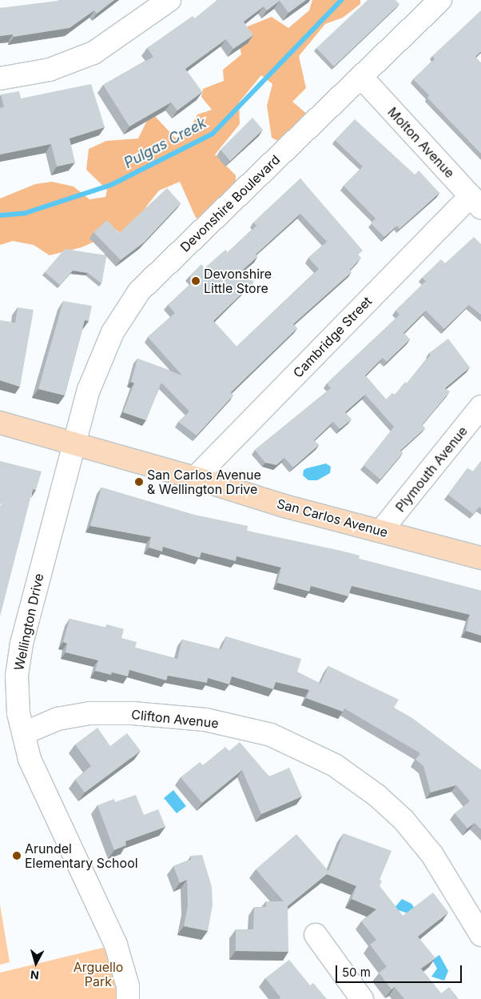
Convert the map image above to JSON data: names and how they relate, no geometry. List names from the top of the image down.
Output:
{
  "streets": {
    "main road": ["San Carlos Avenue"],
    "street": [
      "Molton Avenue",
      "Devonshire Boulevard",
      "Cambridge Street",
      "Plymouth Avenue",
      "Wellington Drive",
      "Clifton Avenue"
    ]
  },
  "crossings": [
    ["Molton Avenue", "Devonshire Boulevard"],
    ["Molton Avenue", "Cambridge Street"],
    ["Devonshire Boulevard", "San Carlos Avenue"],
    ["Devonshire Boulevard", "Wellington Drive"],
    ["Cambridge Street", "San Carlos Avenue"],
    ["Plymouth Avenue", "San Carlos Avenue"],
    ["San Carlos Avenue", "Wellington Drive"],
    ["Wellington Drive", "Clifton Avenue"]
  ],
  "water": ["Pulgas Creek"],
  "parks": ["Arguello Park"],
  "places": ["Devonshire Little Store", "San Carlos Avenue & Wellington Drive", "Arundel Elementary School"],
  "scale_bar": "50 m",
  "north": "bottom"
}
